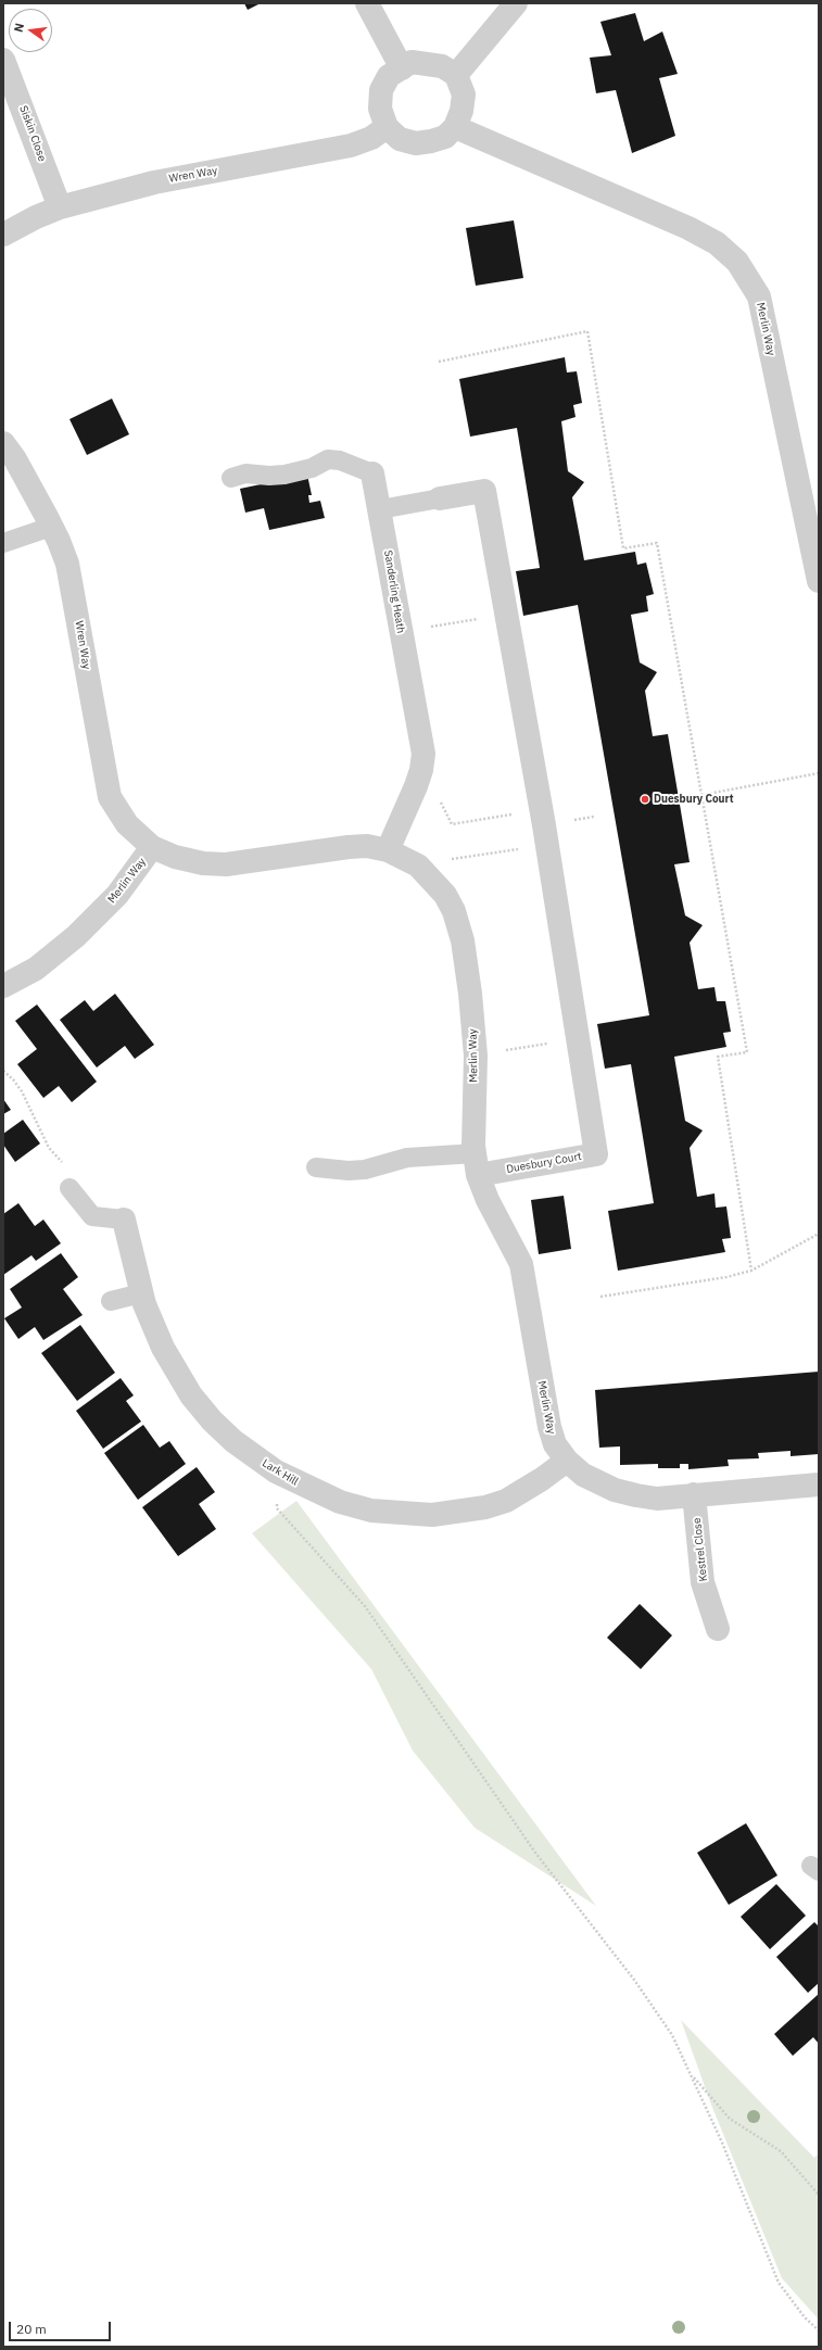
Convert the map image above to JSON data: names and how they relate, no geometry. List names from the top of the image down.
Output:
{
  "streets": {
    "street": [
      "Siskin Close",
      "Wren Way",
      "Merlin Way",
      "Sanderling Heath",
      "Duesbury Court",
      "Lark Hill",
      "Kestrel Close"
    ]
  },
  "crossings": [
    ["Siskin Close", "Wren Way"],
    ["Wren Way", "Merlin Way"],
    ["Merlin Way", "Sanderling Heath"],
    ["Merlin Way", "Duesbury Court"],
    ["Merlin Way", "Lark Hill"],
    ["Merlin Way", "Kestrel Close"]
  ],
  "places": ["Duesbury Court"],
  "scale_bar": "20 m",
  "north": "left"
}
